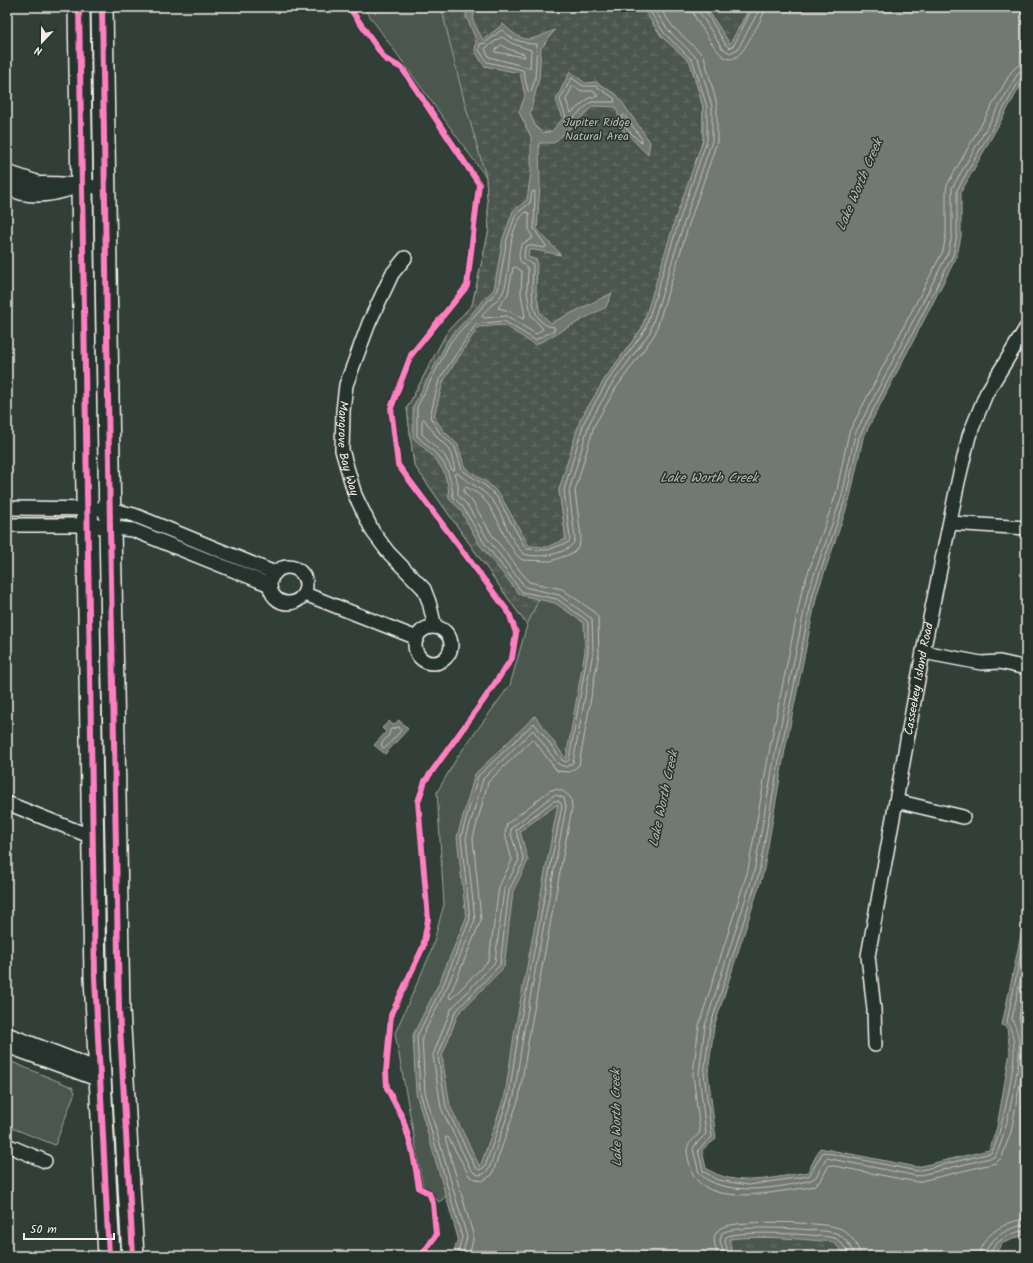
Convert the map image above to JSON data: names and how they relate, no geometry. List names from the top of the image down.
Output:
{
  "streets": {
    "street": ["Mangrove Bay Way", "Casseekey Island Road"]
  },
  "water": ["Lake Worth Creek"],
  "parks": ["Jupiter Ridge Natural Area"],
  "scale_bar": "50 m",
  "north": "bottom"
}
